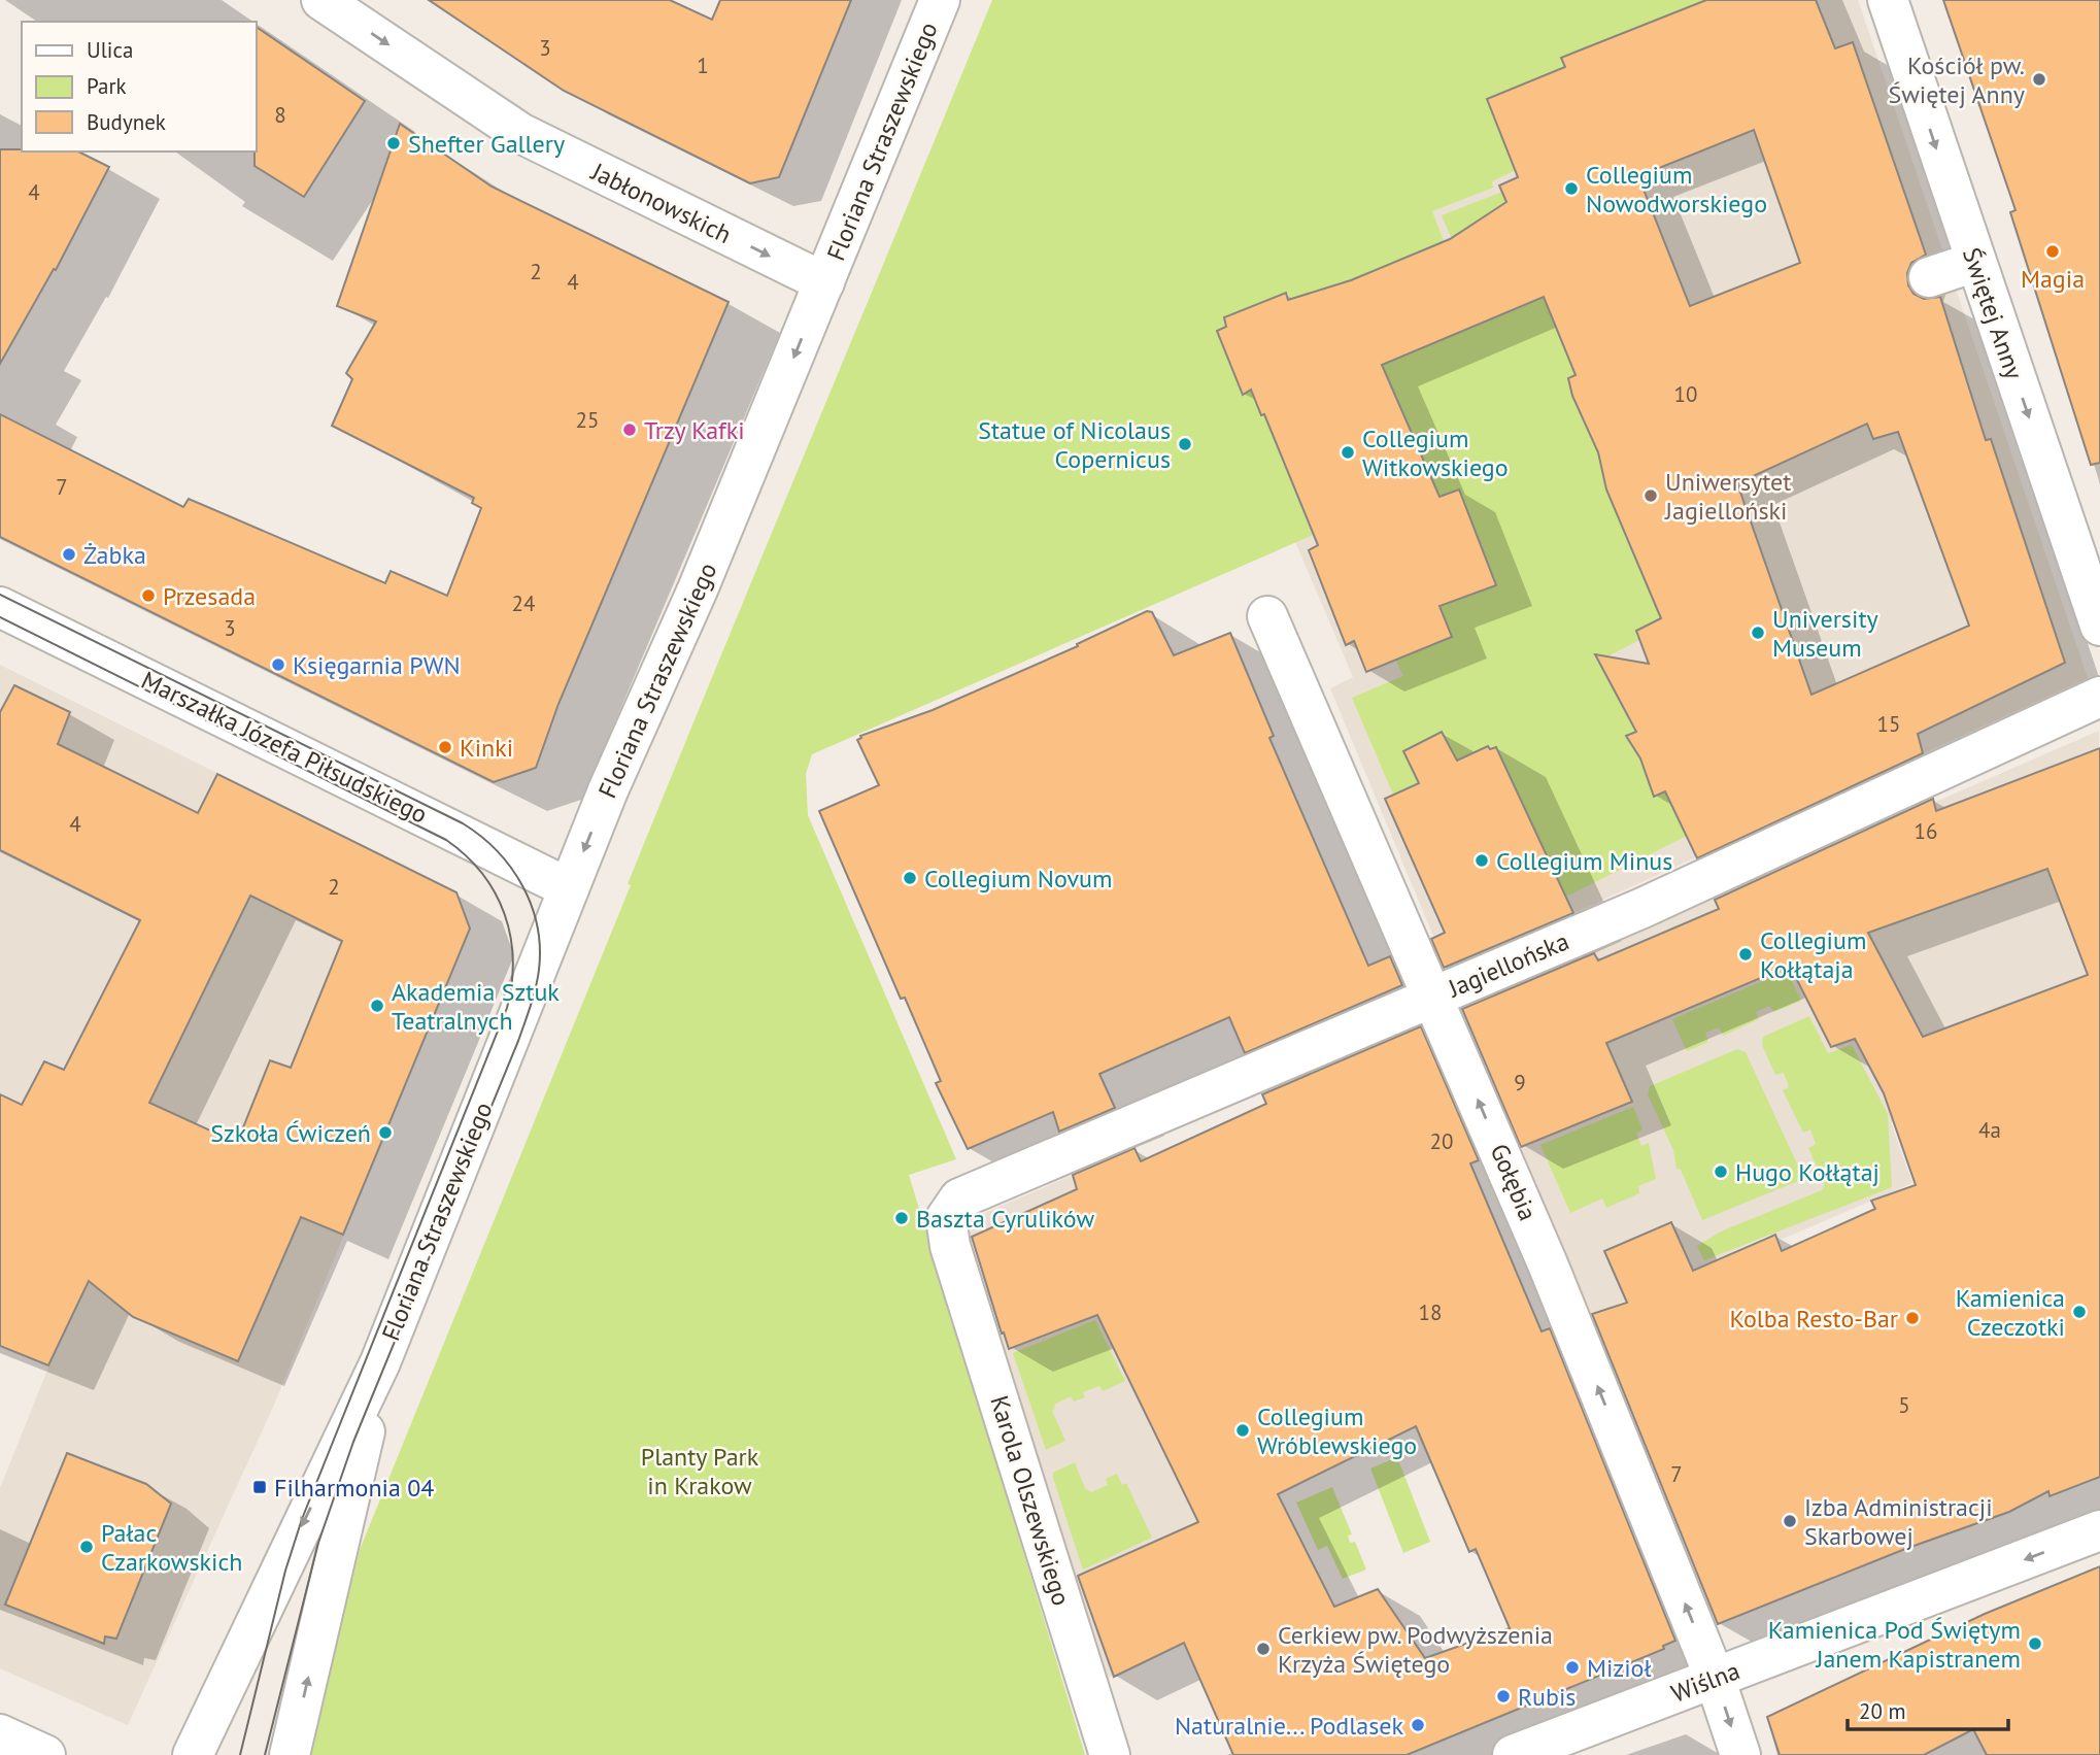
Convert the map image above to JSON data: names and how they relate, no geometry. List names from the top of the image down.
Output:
{
  "streets": {
    "street": [
      "Floriana Straszewskiego",
      "Jabłonowskich",
      "Świętej Anny",
      "Marszałka Józefa Piłsudskiego",
      "Jagiellońska",
      "Gołębia",
      "Karola Olszewskiego",
      "Wiślna"
    ]
  },
  "crossings": [
    ["Floriana Straszewskiego", "Jabłonowskich"],
    ["Floriana Straszewskiego", "Marszałka Józefa Piłsudskiego"],
    ["Jagiellońska", "Gołębia"],
    ["Jagiellońska", "Karola Olszewskiego"],
    ["Gołębia", "Wiślna"]
  ],
  "one_way": [
    "Jabłonowskich",
    "Świętej Anny",
    "Gołębia",
    "Wiślna"
  ],
  "parks": ["Planty Park in Krakow"],
  "places": {
    "other": [
      "Kościół pw. Świętej Anny",
      "Shefter Gallery",
      "Collegium Nowodworskiego",
      "Magia",
      "Trzy Kafki",
      "Statue of Nicolaus Copernicus",
      "Collegium Witkowskiego",
      "Uniwersytet Jagielloński",
      "Żabka",
      "Przesada",
      "University Museum",
      "Księgarnia PWN",
      "Kinki",
      "Collegium Minus",
      "Collegium Novum",
      "Collegium Kołłątaja",
      "Akademia Sztuk Teatralnych",
      "Szkoła Ćwiczeń",
      "Hugo Kołłątaj",
      "Baszta Cyrulików",
      "Kamienica Czeczotki",
      "Kolba Resto-Bar",
      "Collegium Wróblewskiego",
      "Izba Administracji Skarbowej",
      "Pałac Czarkowskich",
      "Kamienica Pod Świętym Janem Kapistranem",
      "Cerkiew pw. Podwyższenia Krzyża Świętego",
      "Mizioł",
      "Rubis",
      "Naturalnie... Podlasek"
    ],
    "transit": ["Filharmonia 04"]
  },
  "house_numbers": [
    "3",
    "1",
    "8",
    "4",
    "2",
    "4",
    "10",
    "25",
    "7",
    "24",
    "3",
    "15",
    "4",
    "16",
    "2",
    "9",
    "4a",
    "20",
    "18",
    "5",
    "7"
  ],
  "legend": ["Ulica", "Park", "Budynek"],
  "scale_bar": "20 m"
}
